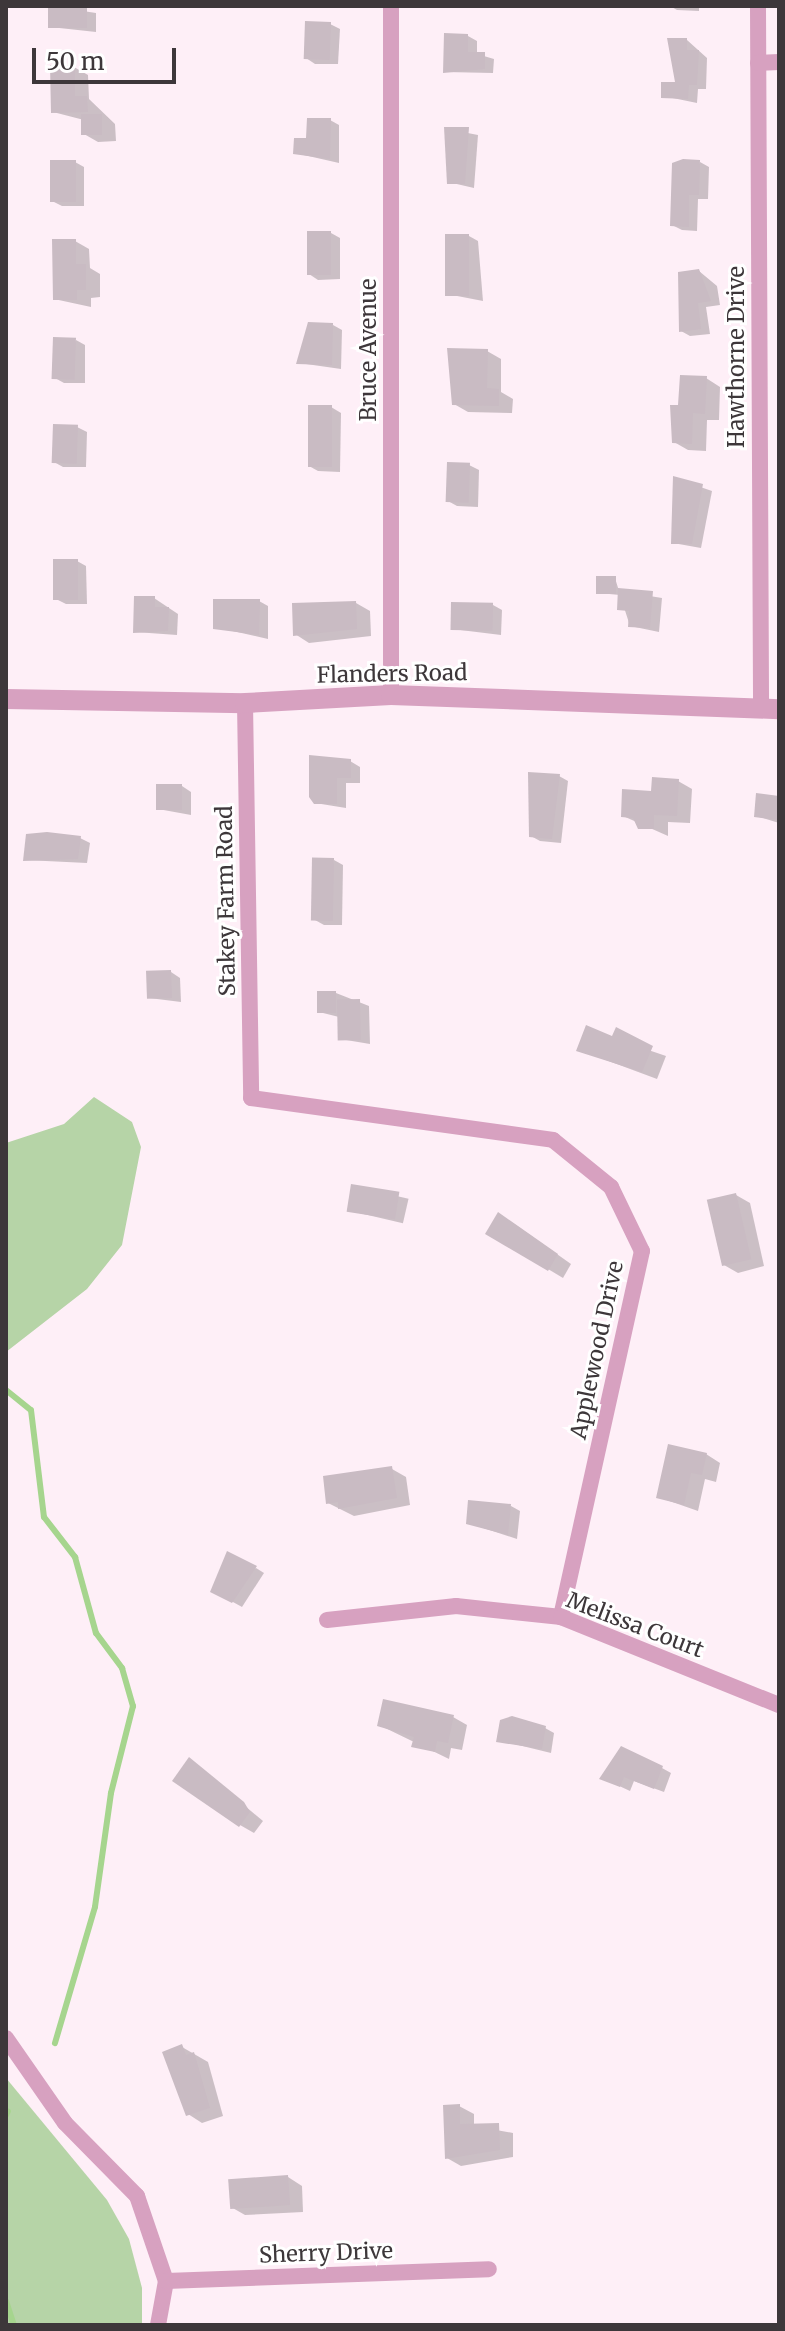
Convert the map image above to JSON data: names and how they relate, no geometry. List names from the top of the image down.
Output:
{
  "streets": {
    "street": [
      "Bruce Avenue",
      "Hawthorne Drive",
      "Flanders Road",
      "Stakey Farm Road",
      "Applewood Drive",
      "Melissa Court",
      "Sherry Drive"
    ]
  },
  "crossings": [
    ["Bruce Avenue", "Flanders Road"],
    ["Hawthorne Drive", "Flanders Road"],
    ["Flanders Road", "Stakey Farm Road"],
    ["Stakey Farm Road", "Applewood Drive"],
    ["Applewood Drive", "Melissa Court"]
  ],
  "scale_bar": "50 m"
}
